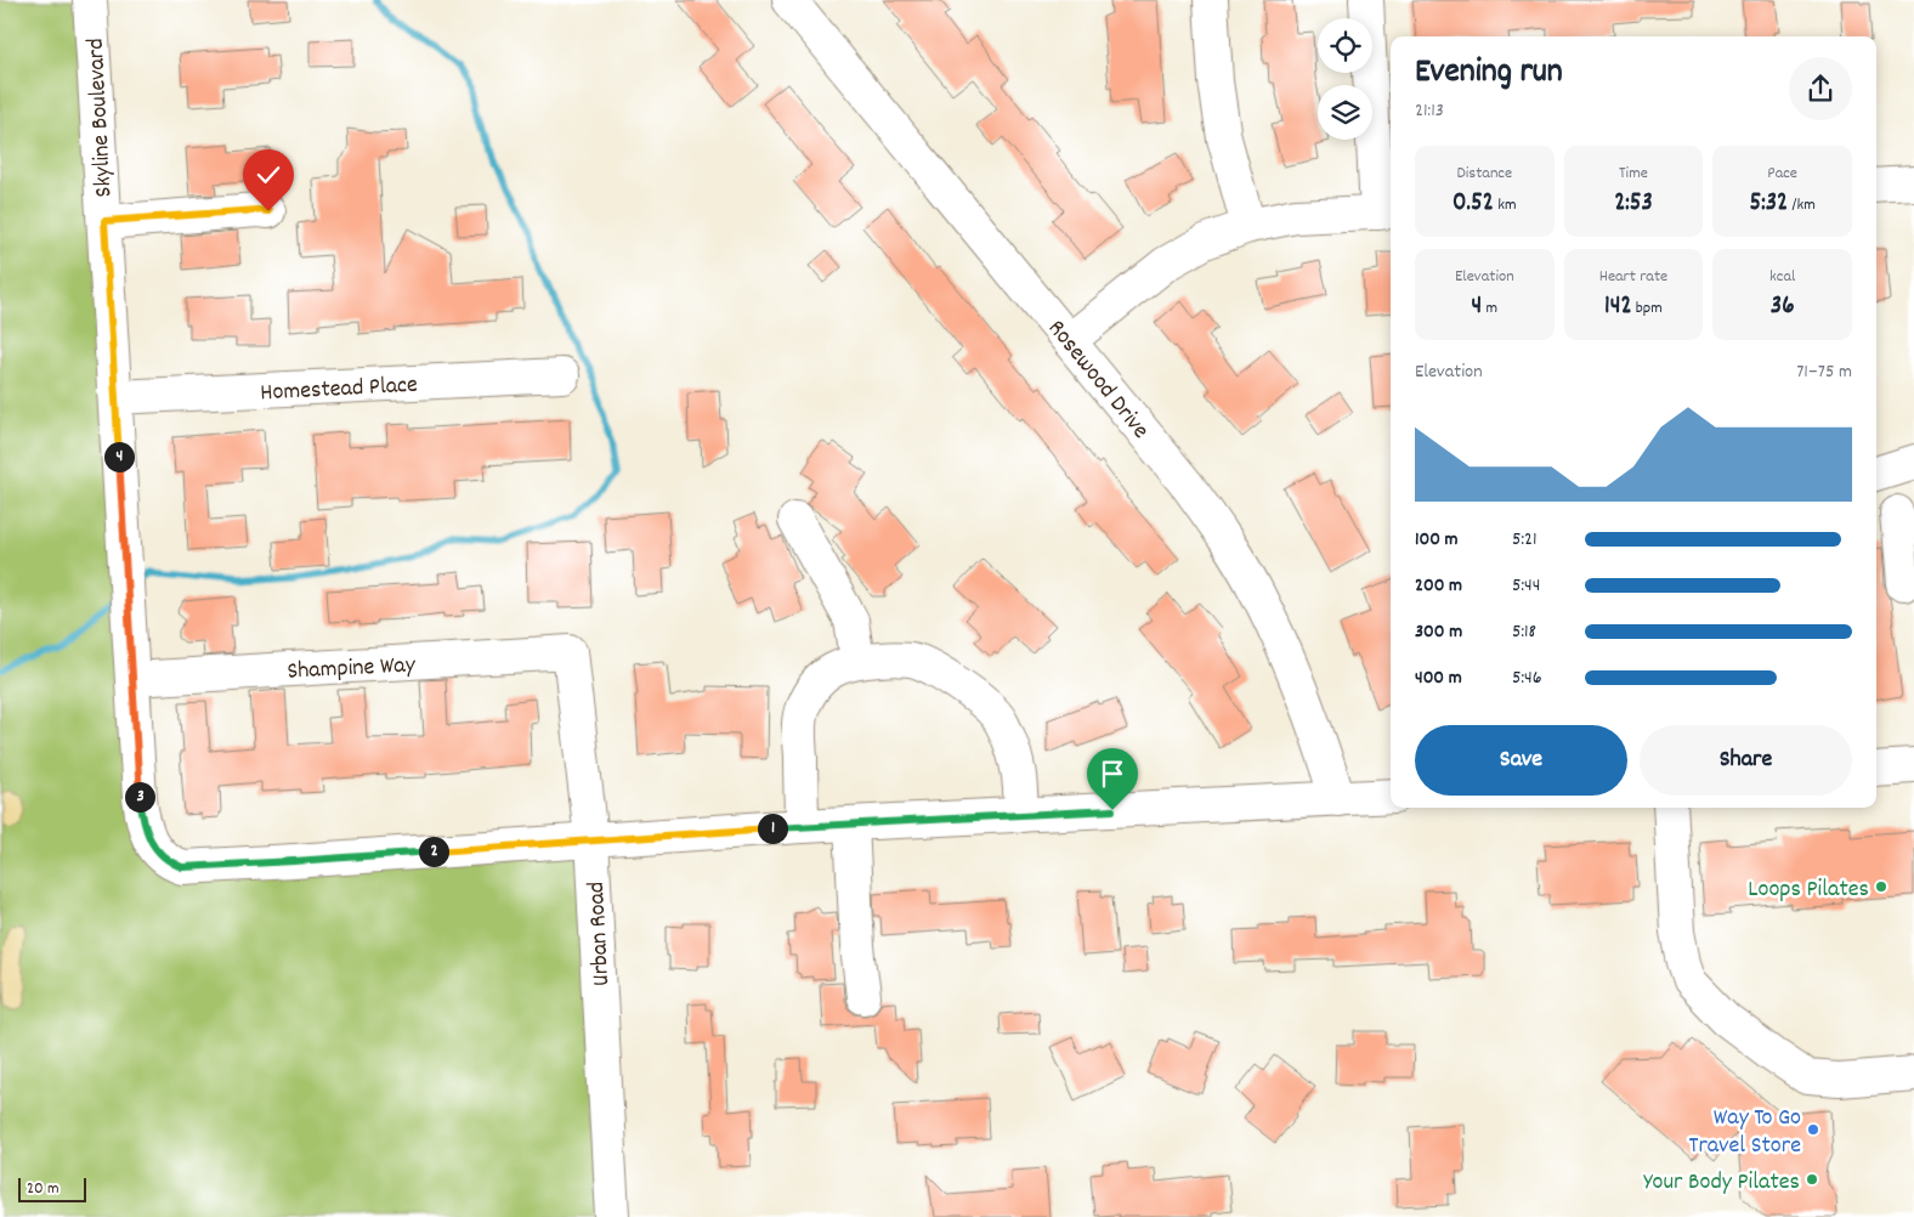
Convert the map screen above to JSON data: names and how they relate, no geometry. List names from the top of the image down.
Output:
{
  "streets": {
    "street": [
      "Skyline Boulevard",
      "Rosewood Drive",
      "Homestead Place",
      "Shampine Way",
      "Urban Road"
    ]
  },
  "crossings": [
    ["Skyline Boulevard", "Homestead Place"],
    ["Skyline Boulevard", "Shampine Way"],
    ["Skyline Boulevard", "Urban Road"],
    ["Shampine Way", "Urban Road"]
  ],
  "places": ["Loops Pilates", "Way To Go Travel Store", "Your Body Pilates"],
  "scale_bar": "20 m",
  "page": {
    "heading": ["Evening run", "21:13"],
    "stats": [
      ["Distance", "0.52 km"],
      ["Time", "2:53"],
      ["Pace", "5:32 /km"],
      ["Elevation", "4 m"],
      ["Heart rate", "142 bpm"],
      ["kcal", "36"]
    ],
    "chart": ["Elevation", "71–75 m"],
    "pins": [
      "4",
      "3",
      "1",
      "2"
    ],
    "list": [
      {
        "name": "100 m",
        "note": "5:21"
      },
      {
        "name": "200 m",
        "note": "5:44"
      },
      {
        "name": "300 m",
        "note": "5:18"
      },
      {
        "name": "400 m",
        "note": "5:46"
      }
    ],
    "buttons": ["Save", "Share"],
    "scale": "20 m"
  }
}
